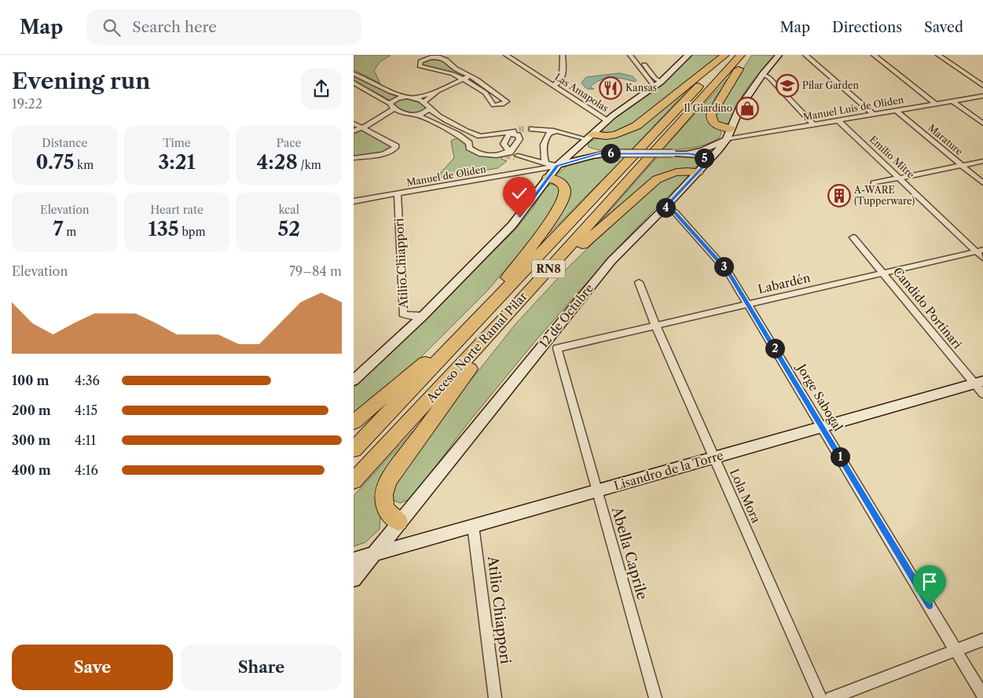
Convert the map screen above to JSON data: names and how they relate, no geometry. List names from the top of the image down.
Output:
{
  "streets": {
    "highway": ["RN8", "Acceso Norte Ramal Pilar"],
    "street": [
      "Las Amapolas",
      "Manuel Luis de Oliden",
      "Marature",
      "Emilio Mitre",
      "Manuel de Oliden",
      "Atilio Chiappori",
      "Labardén",
      "Candido Portinari",
      "12 de Octubre",
      "Jorge Sabogal",
      "Lisandro de la Torre",
      "Lola Mora",
      "Abella Caprile"
    ]
  },
  "crossings": [
    ["Manuel Luis de Oliden", "Marature"],
    ["Manuel Luis de Oliden", "Emilio Mitre"],
    ["Manuel Luis de Oliden", "12 de Octubre"],
    ["Emilio Mitre", "Labardén"],
    ["Manuel de Oliden", "Atilio Chiappori"],
    ["Atilio Chiappori", "Lisandro de la Torre"],
    ["Labardén", "Candido Portinari"],
    ["Labardén", "Jorge Sabogal"],
    ["Labardén", "Lola Mora"],
    ["Labardén", "Abella Caprile"],
    ["Candido Portinari", "Lisandro de la Torre"],
    ["12 de Octubre", "Jorge Sabogal"],
    ["12 de Octubre", "Lisandro de la Torre"],
    ["Jorge Sabogal", "Lisandro de la Torre"],
    ["Lisandro de la Torre", "Lola Mora"],
    ["Lisandro de la Torre", "Abella Caprile"]
  ],
  "places": {
    "school or university": ["Pilar Garden"],
    "restaurant": ["Kansas"],
    "shop": ["Il Giardino"],
    "building": ["A-WARE (Tupperware)"]
  },
  "page": {
    "header": "Map",
    "search": "Search here",
    "nav": ["Map", "Directions", "Saved"],
    "heading": ["Evening run", "19:22"],
    "stats": [
      ["Distance", "0.75 km"],
      ["Time", "3:21"],
      ["Pace", "4:28 /km"],
      ["Elevation", "7 m"],
      ["Heart rate", "135 bpm"],
      ["kcal", "52"]
    ],
    "pins": [
      "6",
      "5",
      "4",
      "3",
      "2",
      "1"
    ],
    "chart": ["Elevation", "79–84 m"],
    "list": [
      {
        "name": "100 m",
        "note": "4:36"
      },
      {
        "name": "200 m",
        "note": "4:15"
      },
      {
        "name": "300 m",
        "note": "4:11"
      },
      {
        "name": "400 m",
        "note": "4:16"
      }
    ],
    "buttons": ["Save", "Share"]
  }
}
